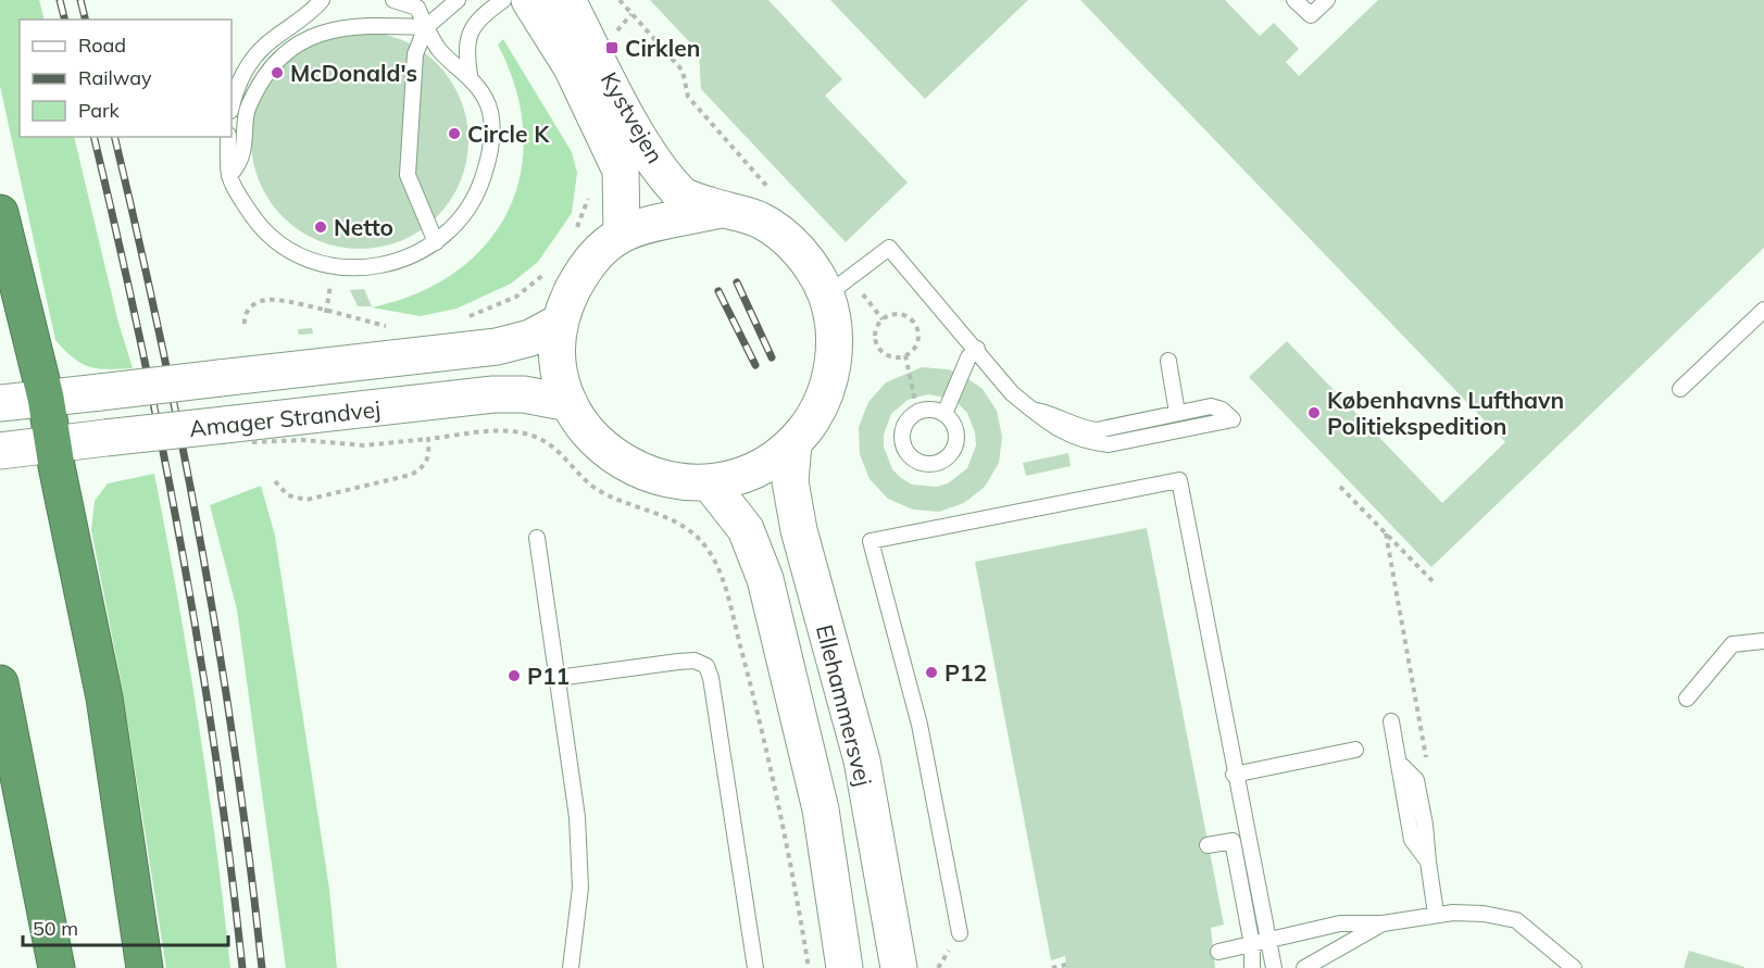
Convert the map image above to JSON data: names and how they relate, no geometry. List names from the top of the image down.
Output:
{
  "streets": {
    "street": ["Kystvejen", "Amager Strandvej", "Ellehammersvej"]
  },
  "crossings": [
    ["Kystvejen", "Amager Strandvej"],
    ["Kystvejen", "Ellehammersvej"]
  ],
  "places": {
    "transit": ["Cirklen"],
    "other": [
      "McDonald's",
      "Circle K",
      "Netto",
      "Københavns Lufthavn Politiekspedition",
      "P12",
      "P11"
    ]
  },
  "legend": ["Road", "Railway", "Park"],
  "scale_bar": "50 m"
}
